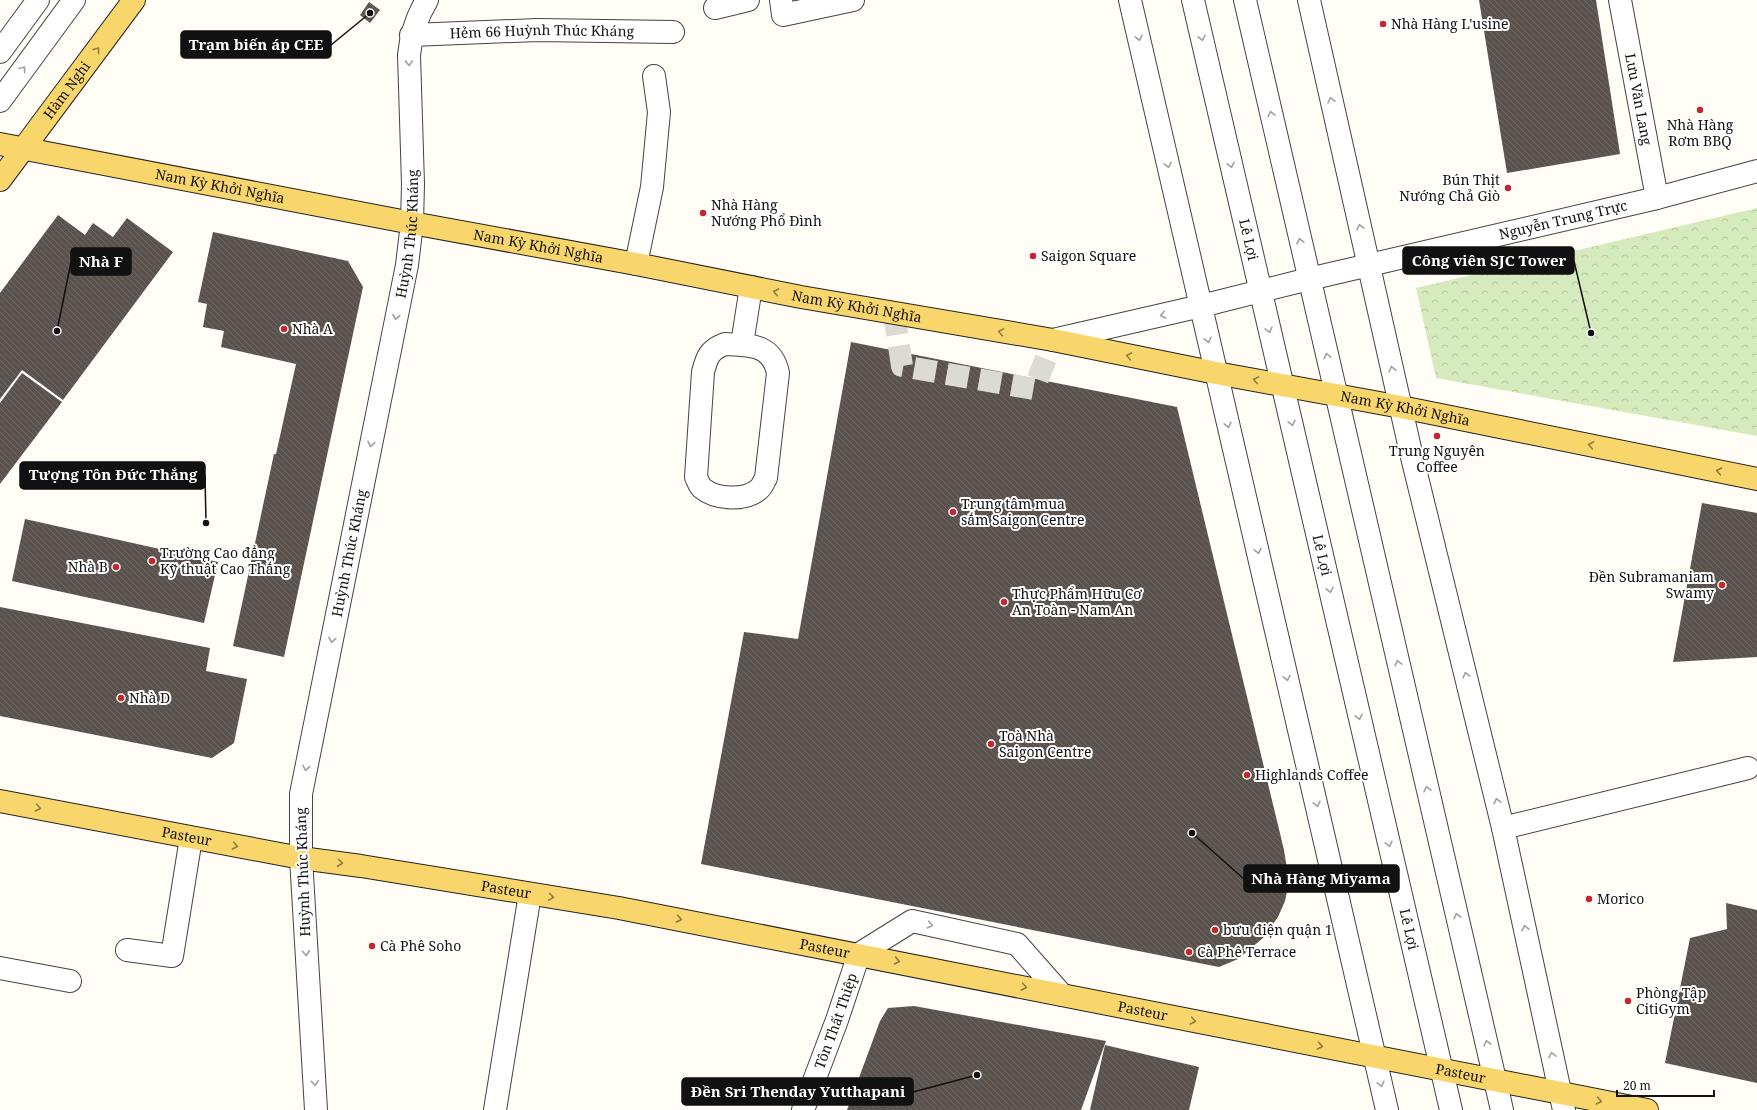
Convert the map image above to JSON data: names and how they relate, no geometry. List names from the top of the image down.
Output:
{
  "streets": {
    "main road": ["Hàm Nghi", "Nam Kỳ Khởi Nghĩa", "Pasteur"],
    "street": [
      "Hẻm 66 Huỳnh Thúc Kháng",
      "Lưu Văn Lang",
      "Nguyễn Trung Trực",
      "Huỳnh Thúc Kháng",
      "Lê Lợi",
      "Tôn Thất Thiệp"
    ]
  },
  "crossings": [
    ["Hẻm 66 Huỳnh Thúc Kháng", "Huỳnh Thúc Kháng"],
    ["Hàm Nghi", "Nam Kỳ Khởi Nghĩa"],
    ["Lưu Văn Lang", "Nguyễn Trung Trực"],
    ["Nam Kỳ Khởi Nghĩa", "Nguyễn Trung Trực"],
    ["Nam Kỳ Khởi Nghĩa", "Huỳnh Thúc Kháng"],
    ["Nam Kỳ Khởi Nghĩa", "Lê Lợi"],
    ["Huỳnh Thúc Kháng", "Pasteur"],
    ["Lê Lợi", "Pasteur"],
    ["Pasteur", "Tôn Thất Thiệp"]
  ],
  "one_way": [
    "Hàm Nghi",
    "Nam Kỳ Khởi Nghĩa",
    "Huỳnh Thúc Kháng",
    "Pasteur"
  ],
  "places": [
    "Trạm biến áp CEE",
    "Nhà Hàng L'usine",
    "Nhà Hàng Rơm BBQ",
    "Bún Thịt Nướng Chả Giò",
    "Nhà Hàng Nướng Phổ Đình",
    "Saigon Square",
    "Nhà A",
    "Nhà F",
    "Công viên SJC Tower",
    "Trung Nguyên Coffee",
    "Trung tâm mua sắm Saigon Centre",
    "Tượng Tôn Đức Thắng",
    "Trường Cao đẳng Kỹ thuật Cao Thắng",
    "Nhà B",
    "Đền Subramaniam Swamy",
    "Thực Phẩm Hữu Cơ An Toàn - Nam An",
    "Nhà D",
    "Toà Nhà Saigon Centre",
    "Highlands Coffee",
    "Nhà Hàng Miyama",
    "Morico",
    "bưu điện quận 1",
    "Cà Phê Soho",
    "Cà Phê Terrace",
    "Phòng Tập CitiGym",
    "Đền Sri Thenday Yutthapani"
  ],
  "scale_bar": "20 m"
}
